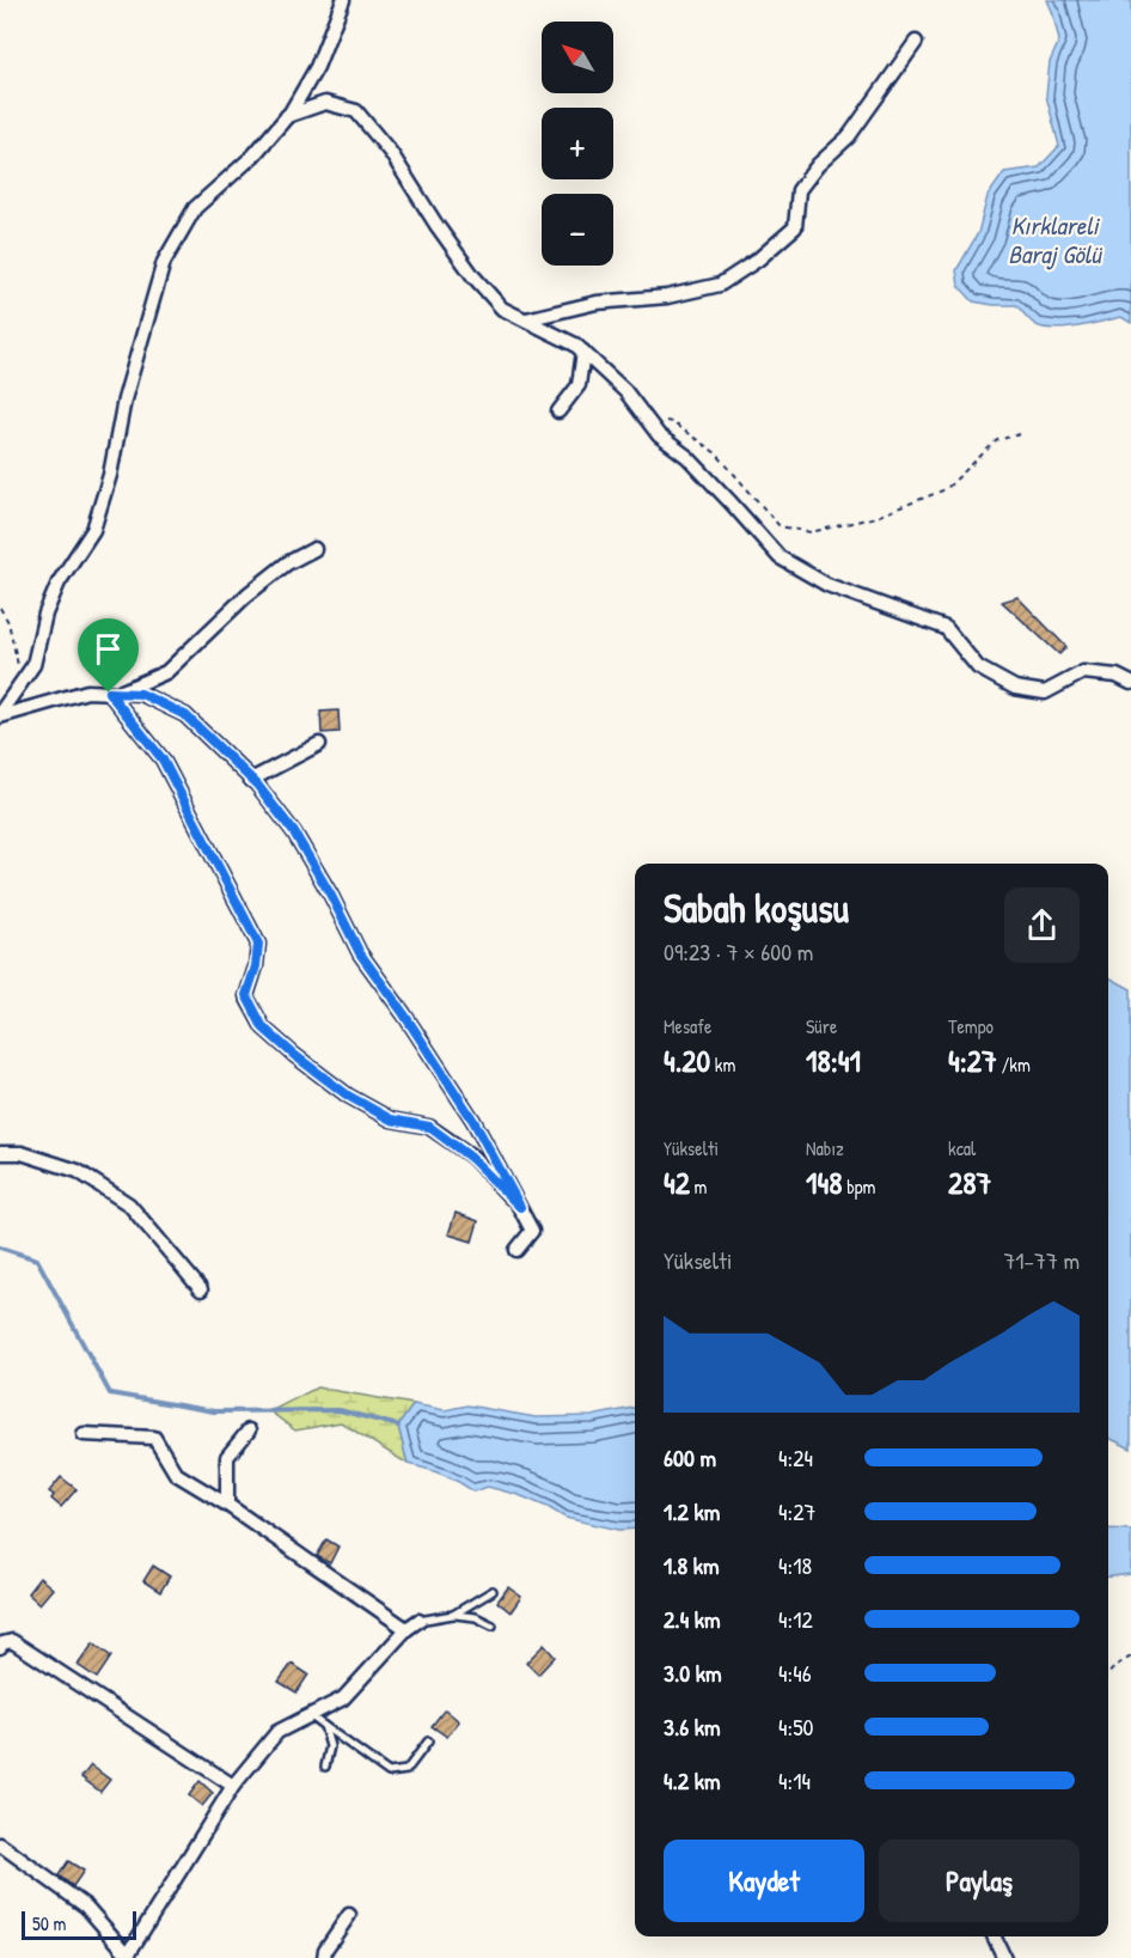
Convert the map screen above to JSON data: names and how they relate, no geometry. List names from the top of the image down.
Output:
{
  "water": ["Kırklareli Baraj Gölü"],
  "scale_bar": "50 m",
  "north": "top left",
  "page": {
    "map_buttons": ["+", "−"],
    "heading": ["Sabah koşusu", "09:23 · 7 × 600 m"],
    "stats": [
      ["Mesafe", "4.20 km"],
      ["Süre", "18:41"],
      ["Tempo", "4:27 /km"],
      ["Yükselti", "42 m"],
      ["Nabız", "148 bpm"],
      ["kcal", "287"]
    ],
    "chart": ["Yükselti", "71–77 m"],
    "list": [
      {
        "name": "600 m",
        "note": "4:24"
      },
      {
        "name": "1.2 km",
        "note": "4:27"
      },
      {
        "name": "1.8 km",
        "note": "4:18"
      },
      {
        "name": "2.4 km",
        "note": "4:12"
      },
      {
        "name": "3.0 km",
        "note": "4:46"
      },
      {
        "name": "3.6 km",
        "note": "4:50"
      },
      {
        "name": "4.2 km",
        "note": "4:14"
      }
    ],
    "buttons": ["Kaydet", "Paylaş"],
    "scale": "50 m"
  }
}
